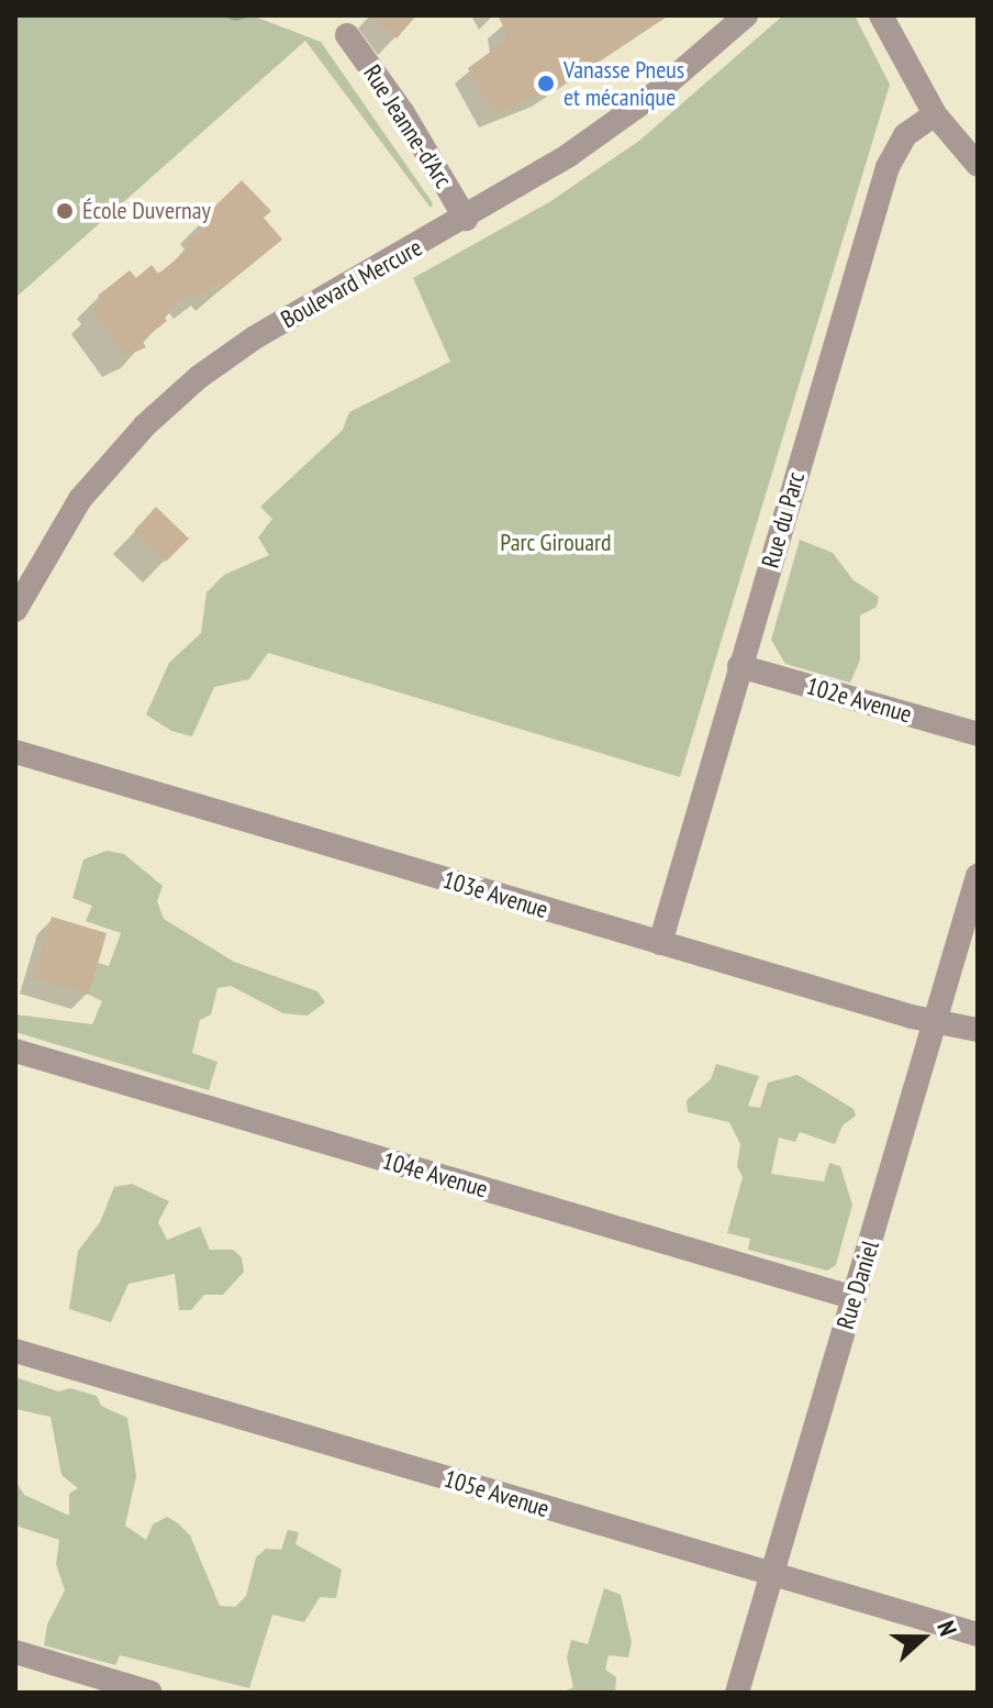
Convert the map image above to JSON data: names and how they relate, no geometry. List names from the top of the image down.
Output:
{
  "streets": {
    "street": [
      "Rue Jeanne-d'Arc",
      "Boulevard Mercure",
      "Rue du Parc",
      "102e Avenue",
      "103e Avenue",
      "104e Avenue",
      "Rue Daniel",
      "105e Avenue"
    ]
  },
  "crossings": [
    ["Rue Jeanne-d'Arc", "Boulevard Mercure"],
    ["Rue du Parc", "102e Avenue"],
    ["Rue du Parc", "103e Avenue"],
    ["103e Avenue", "Rue Daniel"],
    ["104e Avenue", "Rue Daniel"],
    ["Rue Daniel", "105e Avenue"]
  ],
  "parks": ["Parc Girouard"],
  "places": ["Vanasse Pneus et mécanique", "École Duvernay"],
  "north": "right"
}
